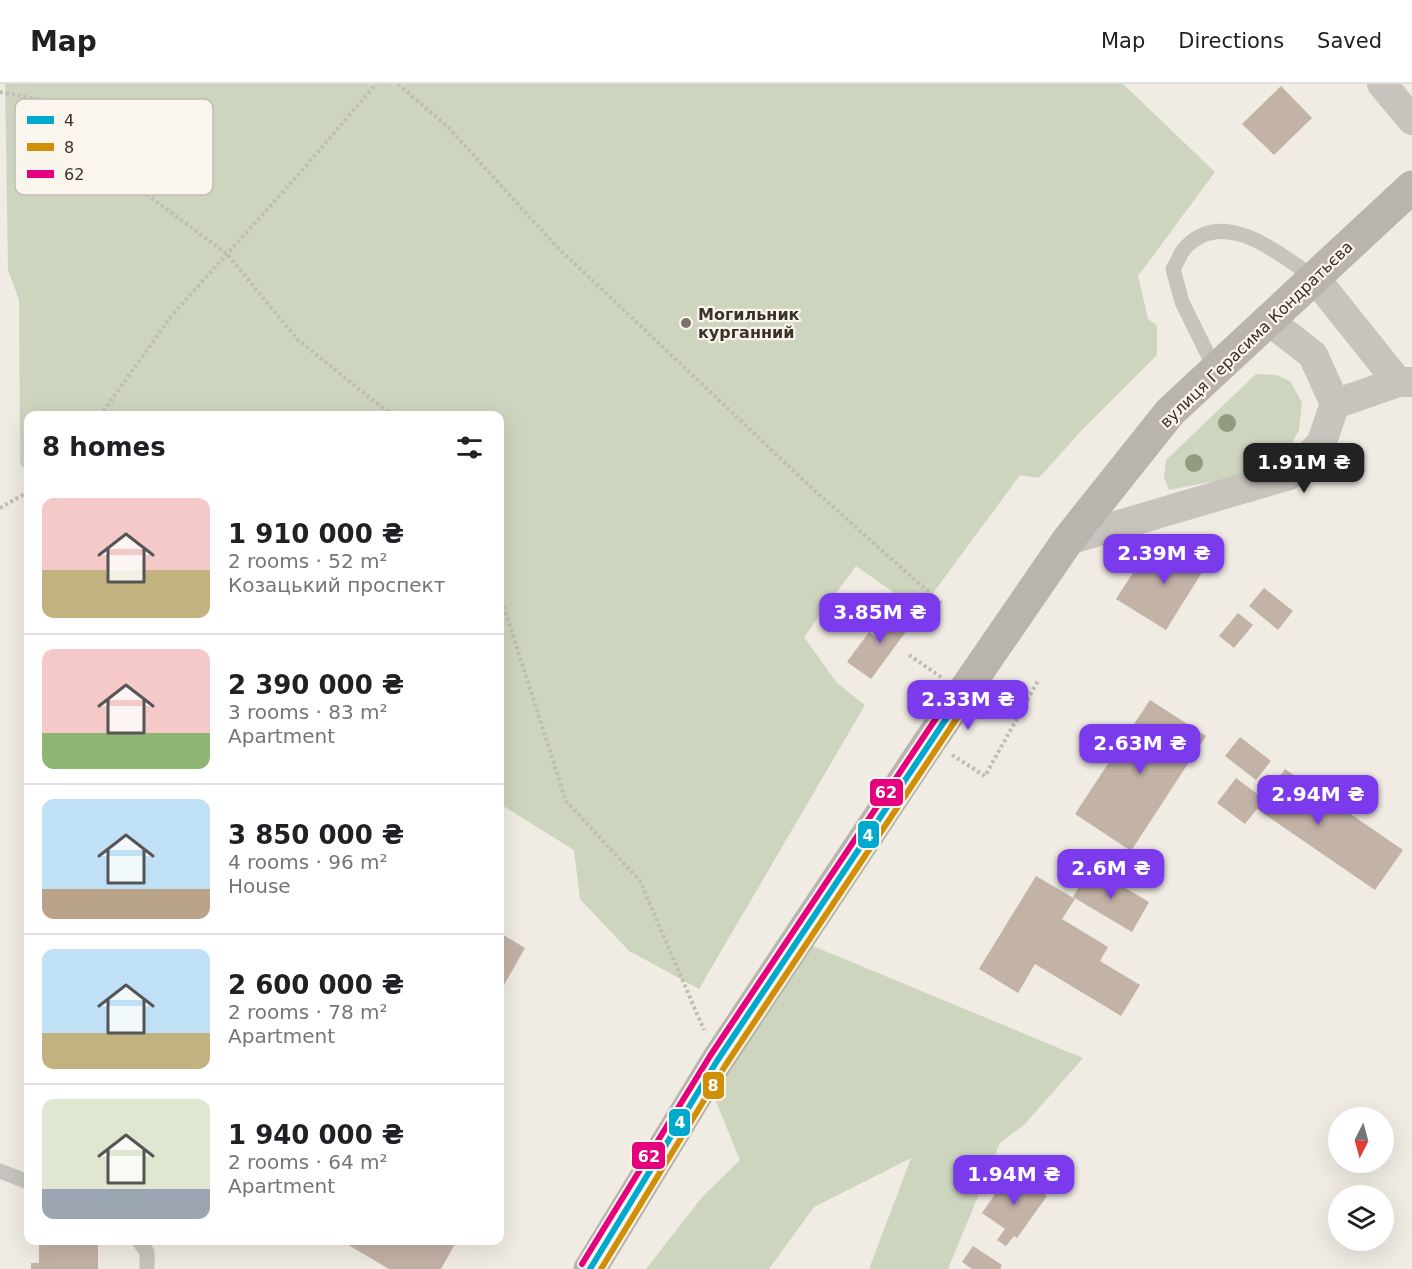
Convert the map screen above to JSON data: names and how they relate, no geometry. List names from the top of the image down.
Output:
{
  "streets": {
    "main road": ["вулиця Герасима Кондратьєва"]
  },
  "places": ["Могильник курганний"],
  "lines": ["transit line 62", "transit line 4", "transit line 8"],
  "legend": ["4", "8", "62"],
  "north": "bottom",
  "page": {
    "header": "Map",
    "nav": ["Map", "Directions", "Saved"],
    "heading": "8 homes",
    "price": [
      "1.91M ₴",
      "2.39M ₴",
      "3.85M ₴",
      "2.33M ₴",
      "2.63M ₴",
      "2.94M ₴",
      "2.6M ₴",
      "1.94M ₴"
    ],
    "list": [
      {
        "name": "1 910 000 ₴",
        "note": "2 rooms · 52 m² · Козацький проспект"
      },
      {
        "name": "2 390 000 ₴",
        "note": "3 rooms · 83 m² · Apartment"
      },
      {
        "name": "3 850 000 ₴",
        "note": "4 rooms · 96 m² · House"
      },
      {
        "name": "2 600 000 ₴",
        "note": "2 rooms · 78 m² · Apartment"
      },
      {
        "name": "1 940 000 ₴",
        "note": "2 rooms · 64 m² · Apartment"
      }
    ]
  }
}
